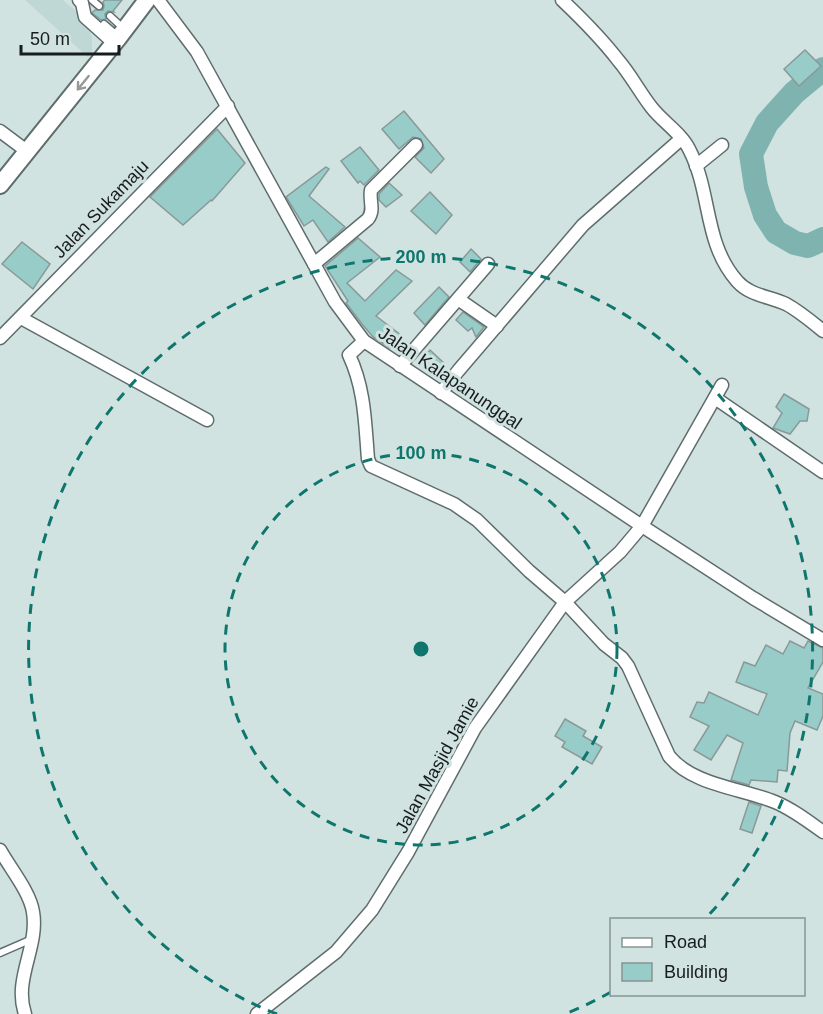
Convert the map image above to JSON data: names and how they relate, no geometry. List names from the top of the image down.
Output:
{
  "streets": {
    "street": ["Jalan Sukamaju", "Jalan Kalapanunggal", "Jalan Masjid Jamie"]
  },
  "crossings": [
    ["Jalan Sukamaju", "Jalan Kalapanunggal"],
    ["Jalan Kalapanunggal", "Jalan Masjid Jamie"]
  ],
  "legend": ["Road", "Building"],
  "scale_bar": "50 m",
  "rings": ["200 m", "100 m"]
}
